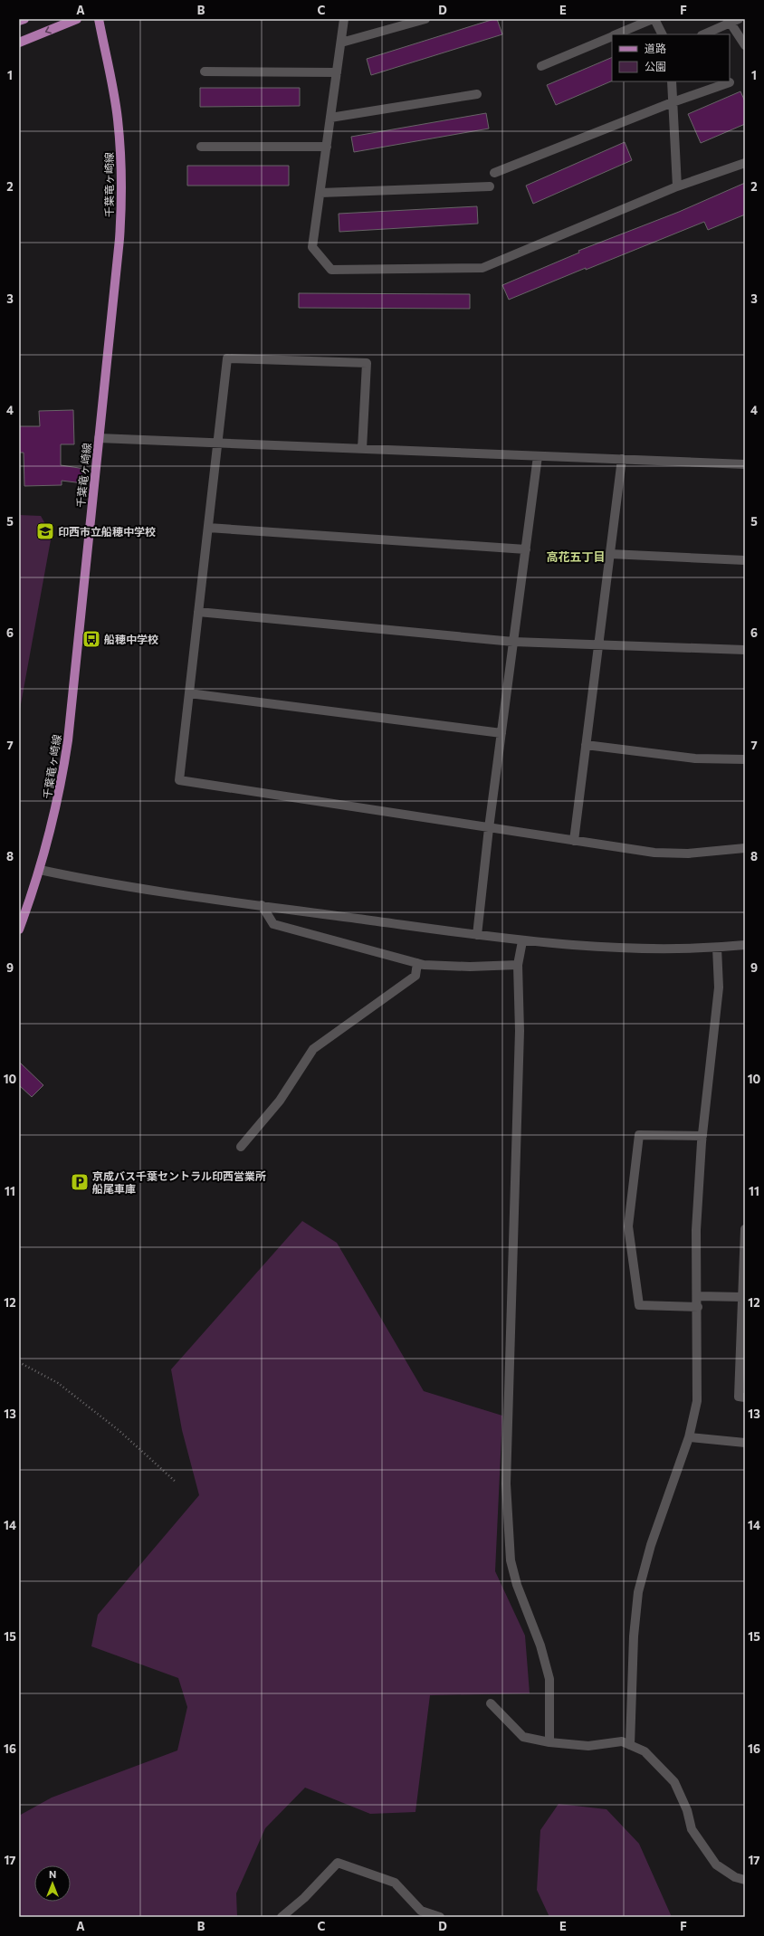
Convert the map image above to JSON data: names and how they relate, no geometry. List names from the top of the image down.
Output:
{
  "streets": {
    "main road": ["千葉竜ヶ崎線"]
  },
  "districts": ["高花五丁目"],
  "places": {
    "school or university": ["印西市立船穂中学校"],
    "bus stop": ["船穂中学校"],
    "parking": ["京成バス千葉セントラル印西営業所 船尾車庫"]
  },
  "legend": ["道路", "公園"],
  "north": "top",
  "grid": {
    "columns": [
      "A",
      "B",
      "C",
      "D",
      "E",
      "F"
    ],
    "rows": [
      "1",
      "2",
      "3",
      "4",
      "5",
      "6",
      "7",
      "8",
      "9",
      "10",
      "11",
      "12",
      "13",
      "14",
      "15",
      "16",
      "17"
    ]
  }
}
